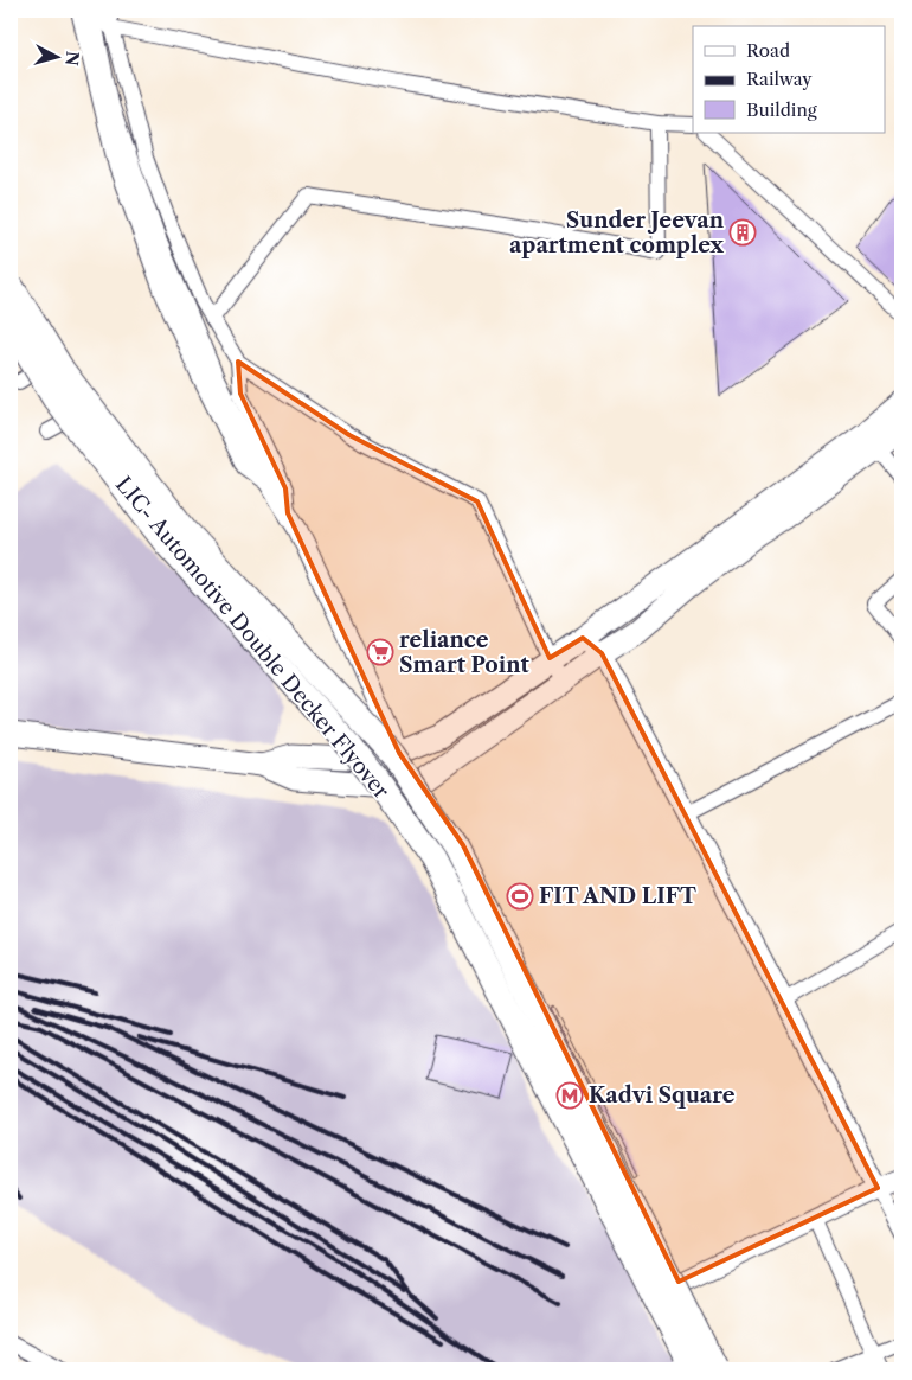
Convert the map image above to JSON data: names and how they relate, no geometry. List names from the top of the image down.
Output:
{
  "streets": {
    "main road": ["LIC- Automotive Double Decker Flyover"]
  },
  "places": {
    "building": ["Sunder Jeevan apartment complex"],
    "supermarket": ["reliance Smart Point"],
    "sports": ["FIT AND LIFT"],
    "metro station": ["Kadvi Square"]
  },
  "legend": ["Road", "Railway", "Building"],
  "north": "right"
}
